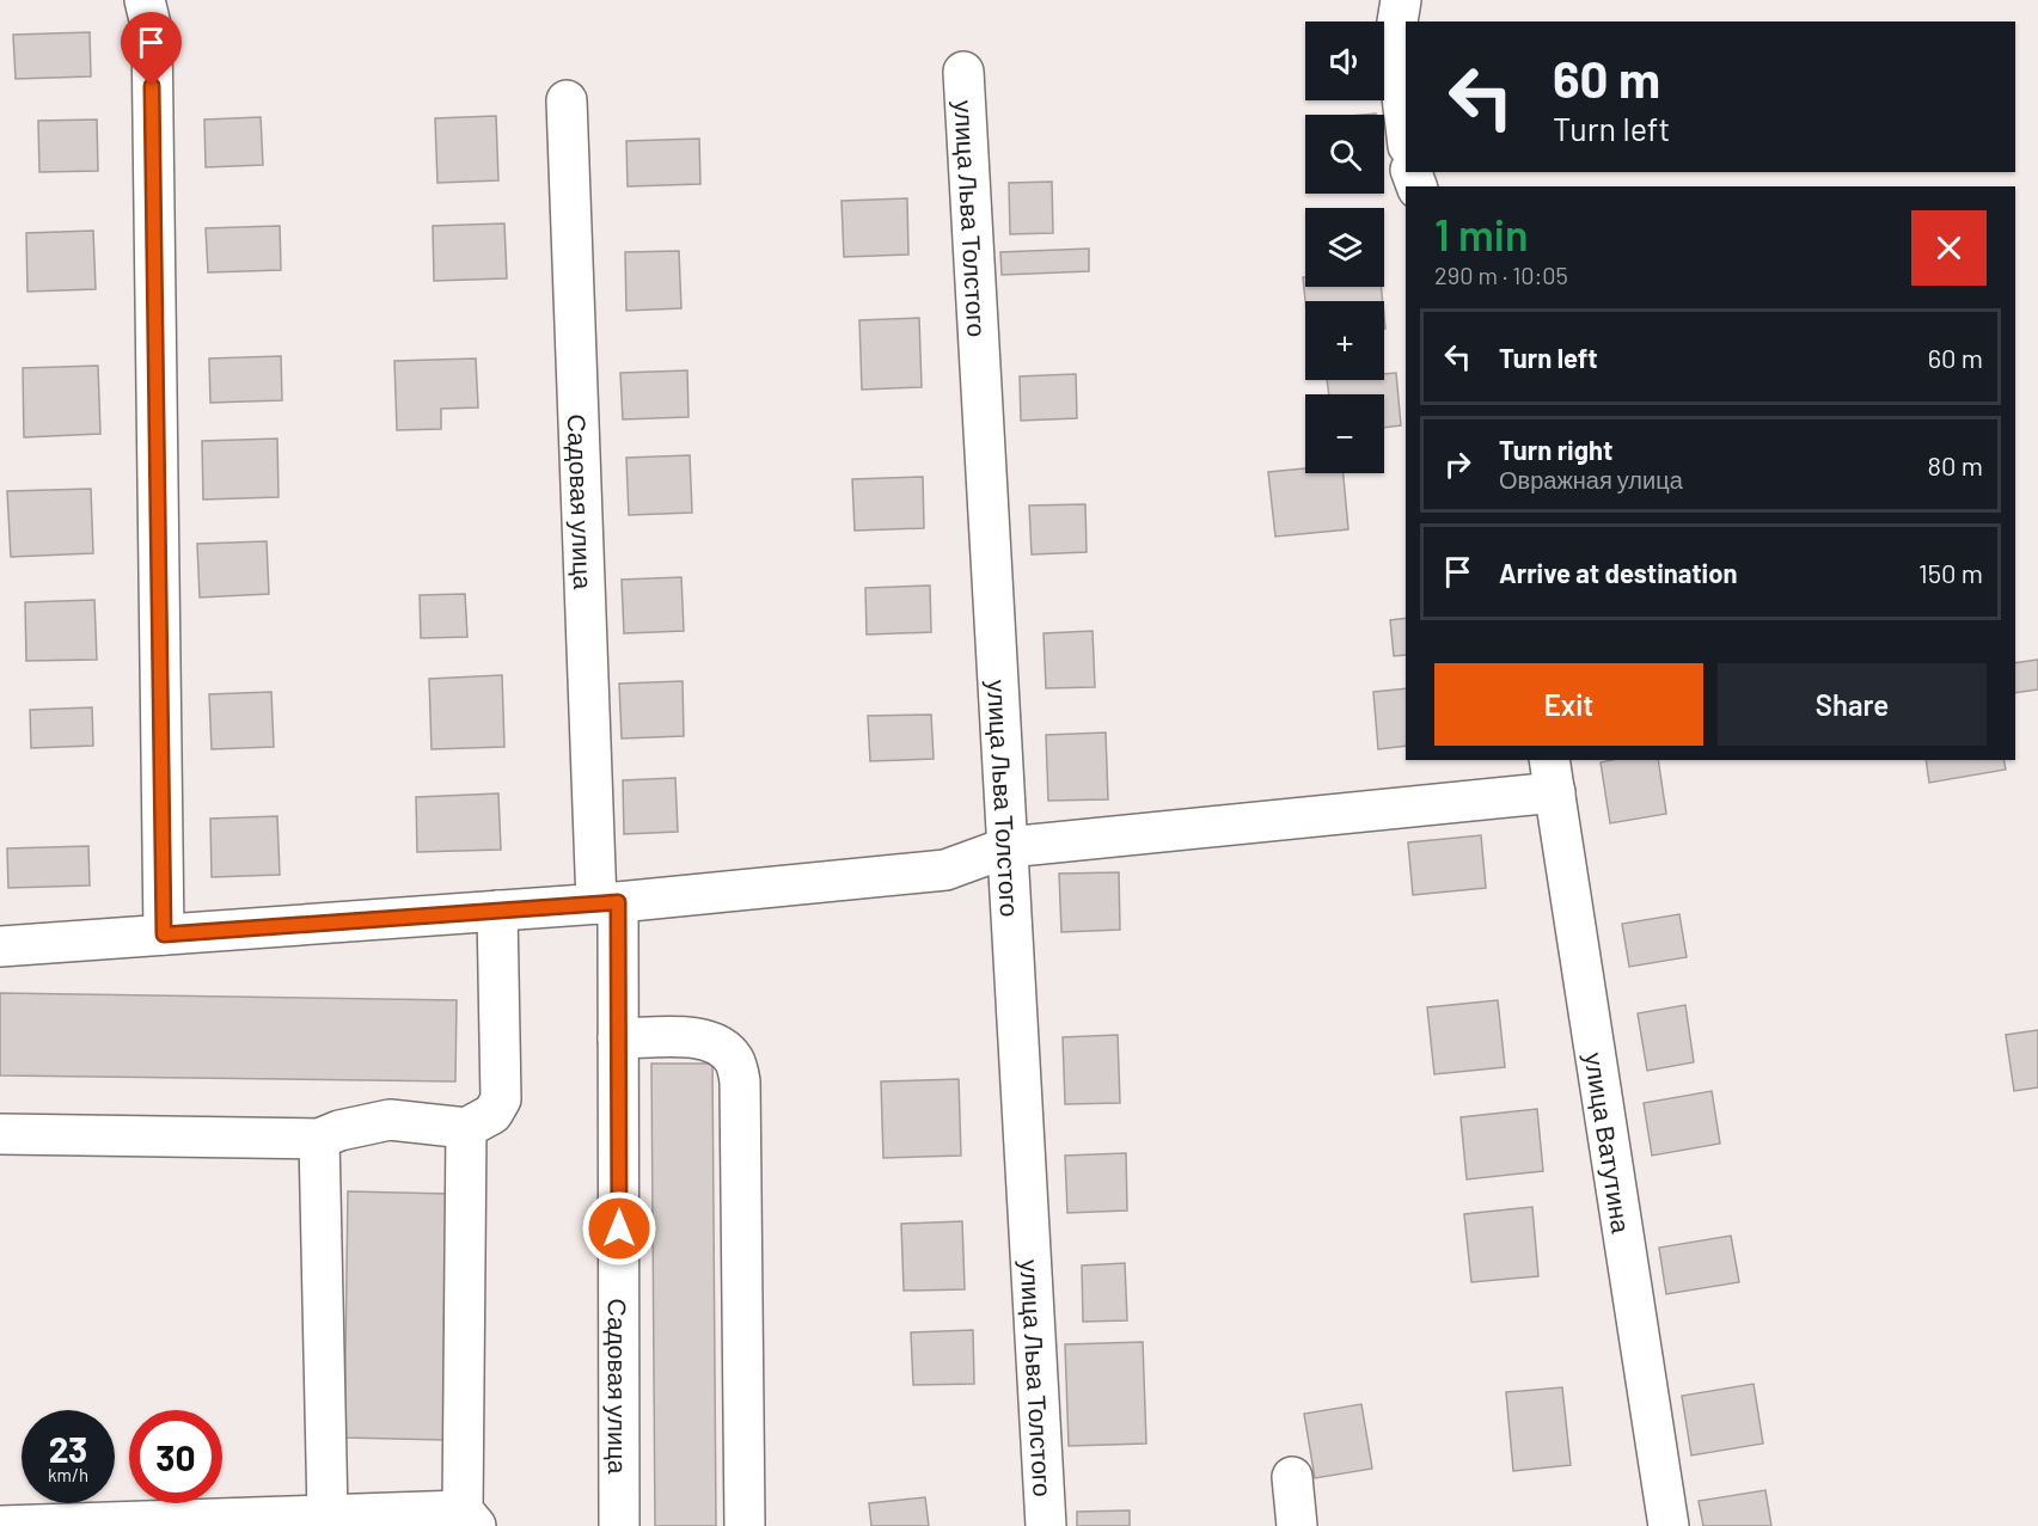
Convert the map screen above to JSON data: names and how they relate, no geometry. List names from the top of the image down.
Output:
{
  "streets": {
    "street": ["улица Льва Толстого", "Садовая улица", "улица Ватутина"]
  },
  "page": {
    "map_buttons": ["+", "−"],
    "turn": ["60 m", "Turn left"],
    "heading": ["1 min", "290 m · 10:05"],
    "list": [
      {
        "name": "Turn left",
        "value": "60 m"
      },
      {
        "name": "Turn right",
        "note": "Овражная улица",
        "value": "80 m"
      },
      {
        "name": "Arrive at destination",
        "value": "150 m"
      }
    ],
    "buttons": ["Exit", "Share"],
    "speed": "23 km/h",
    "limit": "30"
  }
}
